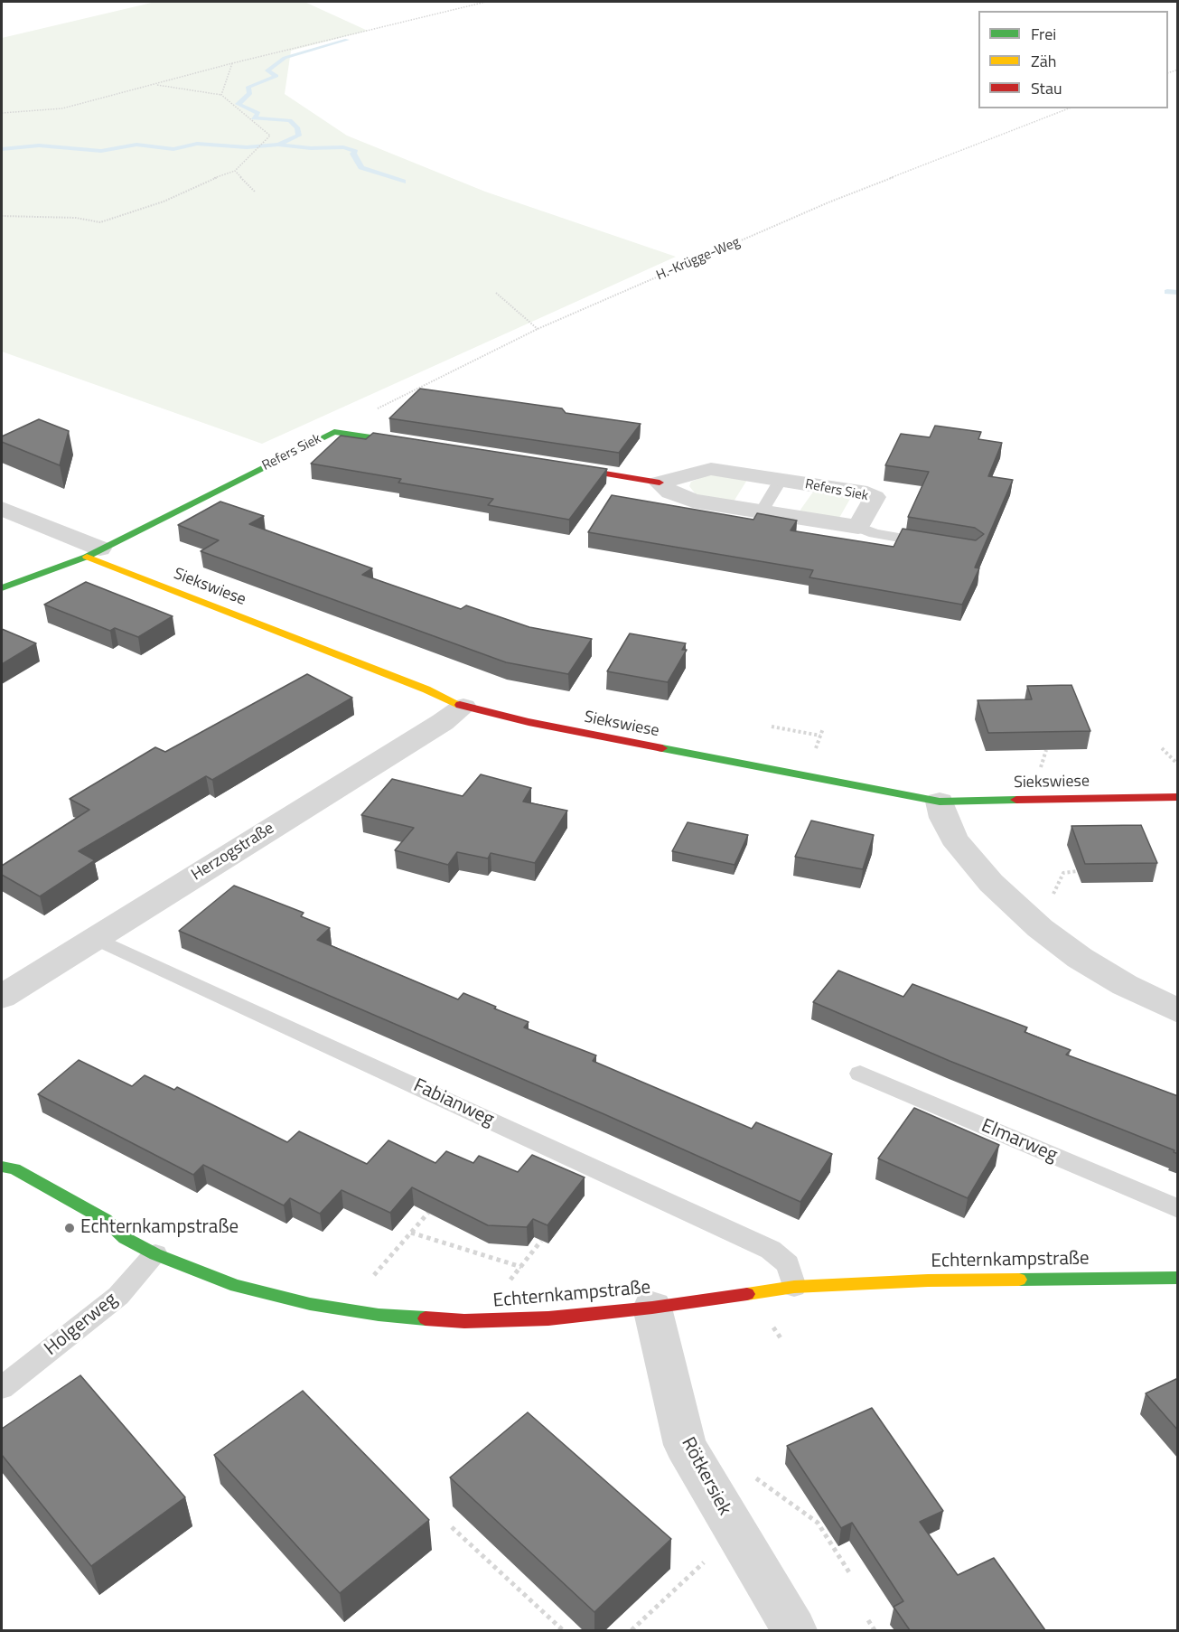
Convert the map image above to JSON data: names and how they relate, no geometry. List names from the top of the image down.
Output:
{
  "streets": {
    "street": [
      "Refers Siek",
      "Siekswiese",
      "Herzogstraße",
      "Echternkampstraße",
      "Rötkersiek"
    ],
    "lane": ["Fabianweg", "Elmarweg", "Holgerweg"],
    "path": ["H.-Krügge-Weg"]
  },
  "crossings": [
    ["H.-Krügge-Weg", "Refers Siek"],
    ["Refers Siek", "Siekswiese"],
    ["Siekswiese", "Herzogstraße"],
    ["Herzogstraße", "Fabianweg"],
    ["Fabianweg", "Echternkampstraße"],
    ["Echternkampstraße", "Holgerweg"],
    ["Echternkampstraße", "Rötkersiek"]
  ],
  "places": ["Echternkampstraße"],
  "legend": ["Frei", "Zäh", "Stau"]
}
